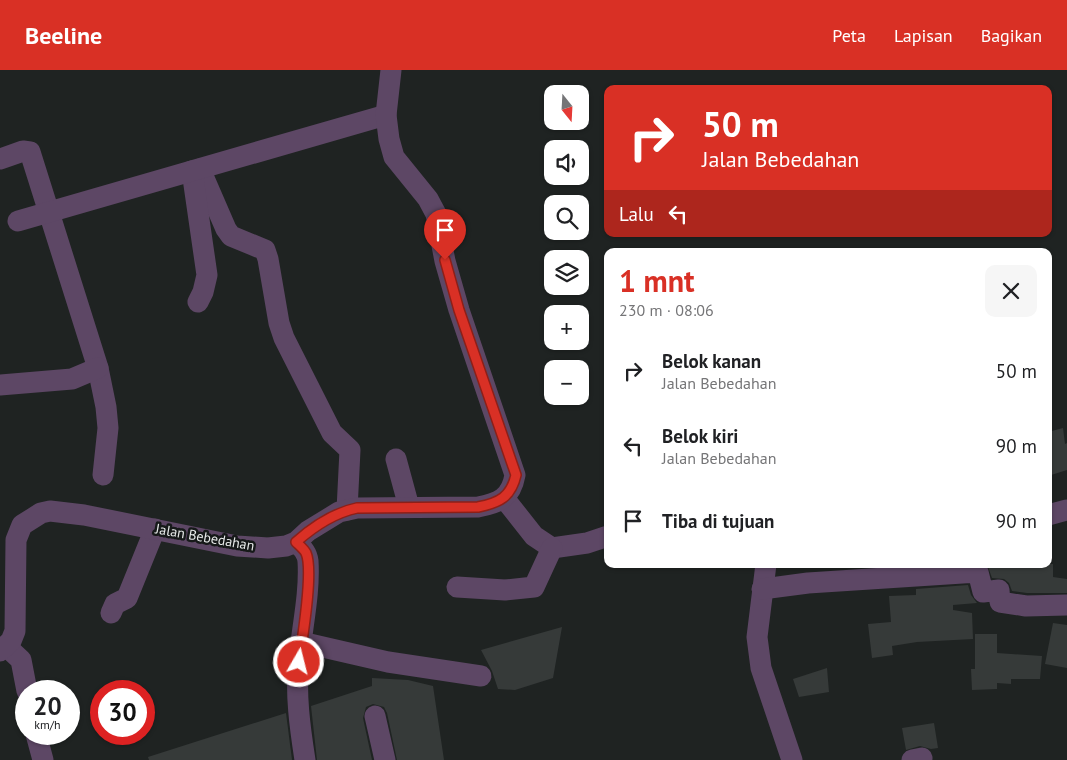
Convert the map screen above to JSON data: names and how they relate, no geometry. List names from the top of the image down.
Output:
{
  "streets": {
    "street": ["Jalan Bebedahan"]
  },
  "north": "bottom",
  "page": {
    "header": "Beeline",
    "nav": ["Peta", "Lapisan", "Bagikan"],
    "map_buttons": ["+", "−"],
    "turn": ["50 m", "Jalan Bebedahan"],
    "then": "Lalu",
    "heading": ["1 mnt", "230 m · 08:06"],
    "list": [
      {
        "name": "Belok kanan",
        "note": "Jalan Bebedahan",
        "value": "50 m"
      },
      {
        "name": "Belok kiri",
        "note": "Jalan Bebedahan",
        "value": "90 m"
      },
      {
        "name": "Tiba di tujuan",
        "value": "90 m"
      }
    ],
    "speed": "20 km/h",
    "limit": "30"
  }
}
